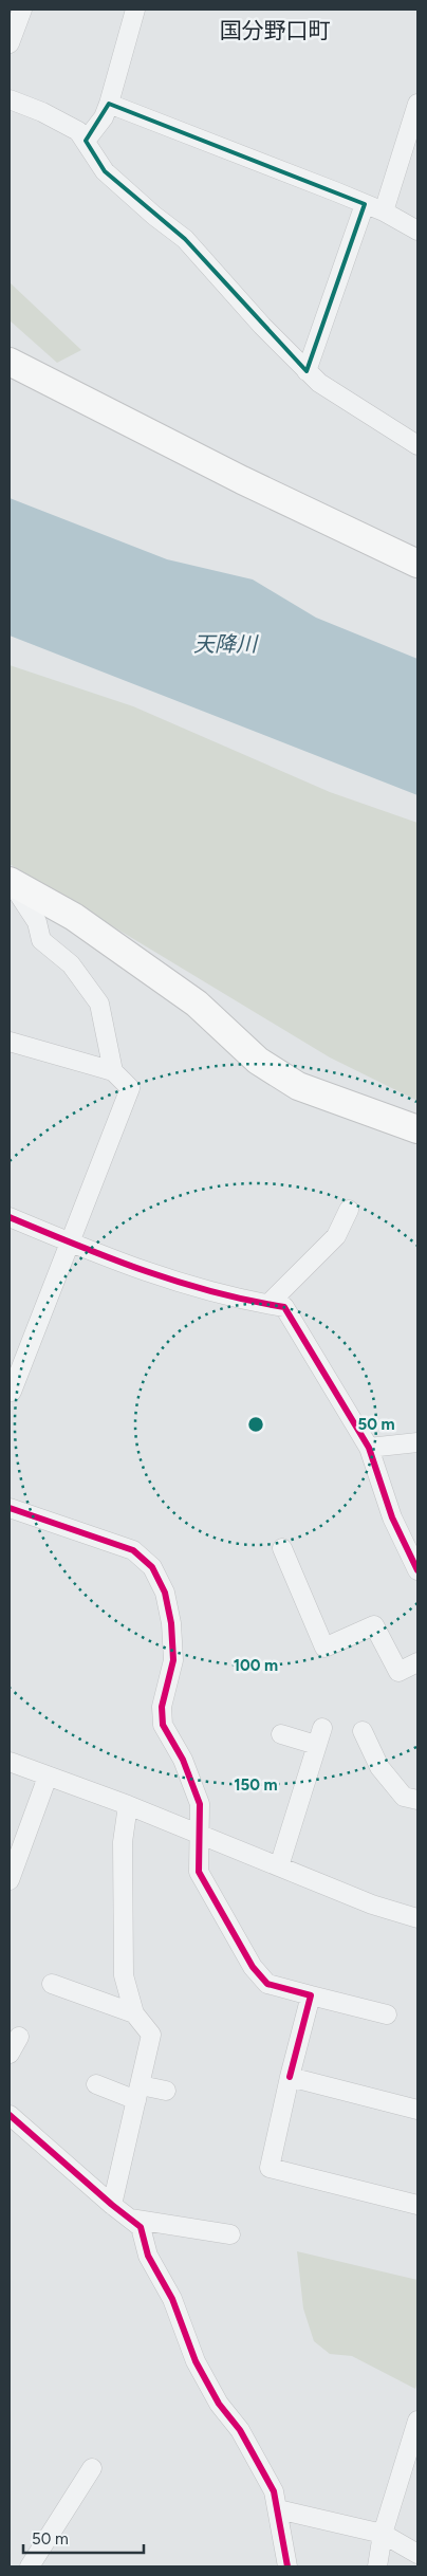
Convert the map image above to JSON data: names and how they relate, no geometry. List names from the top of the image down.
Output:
{
  "districts": ["国分野口町"],
  "water": ["天降川"],
  "scale_bar": "50 m",
  "rings": ["50 m", "100 m", "150 m"]
}
